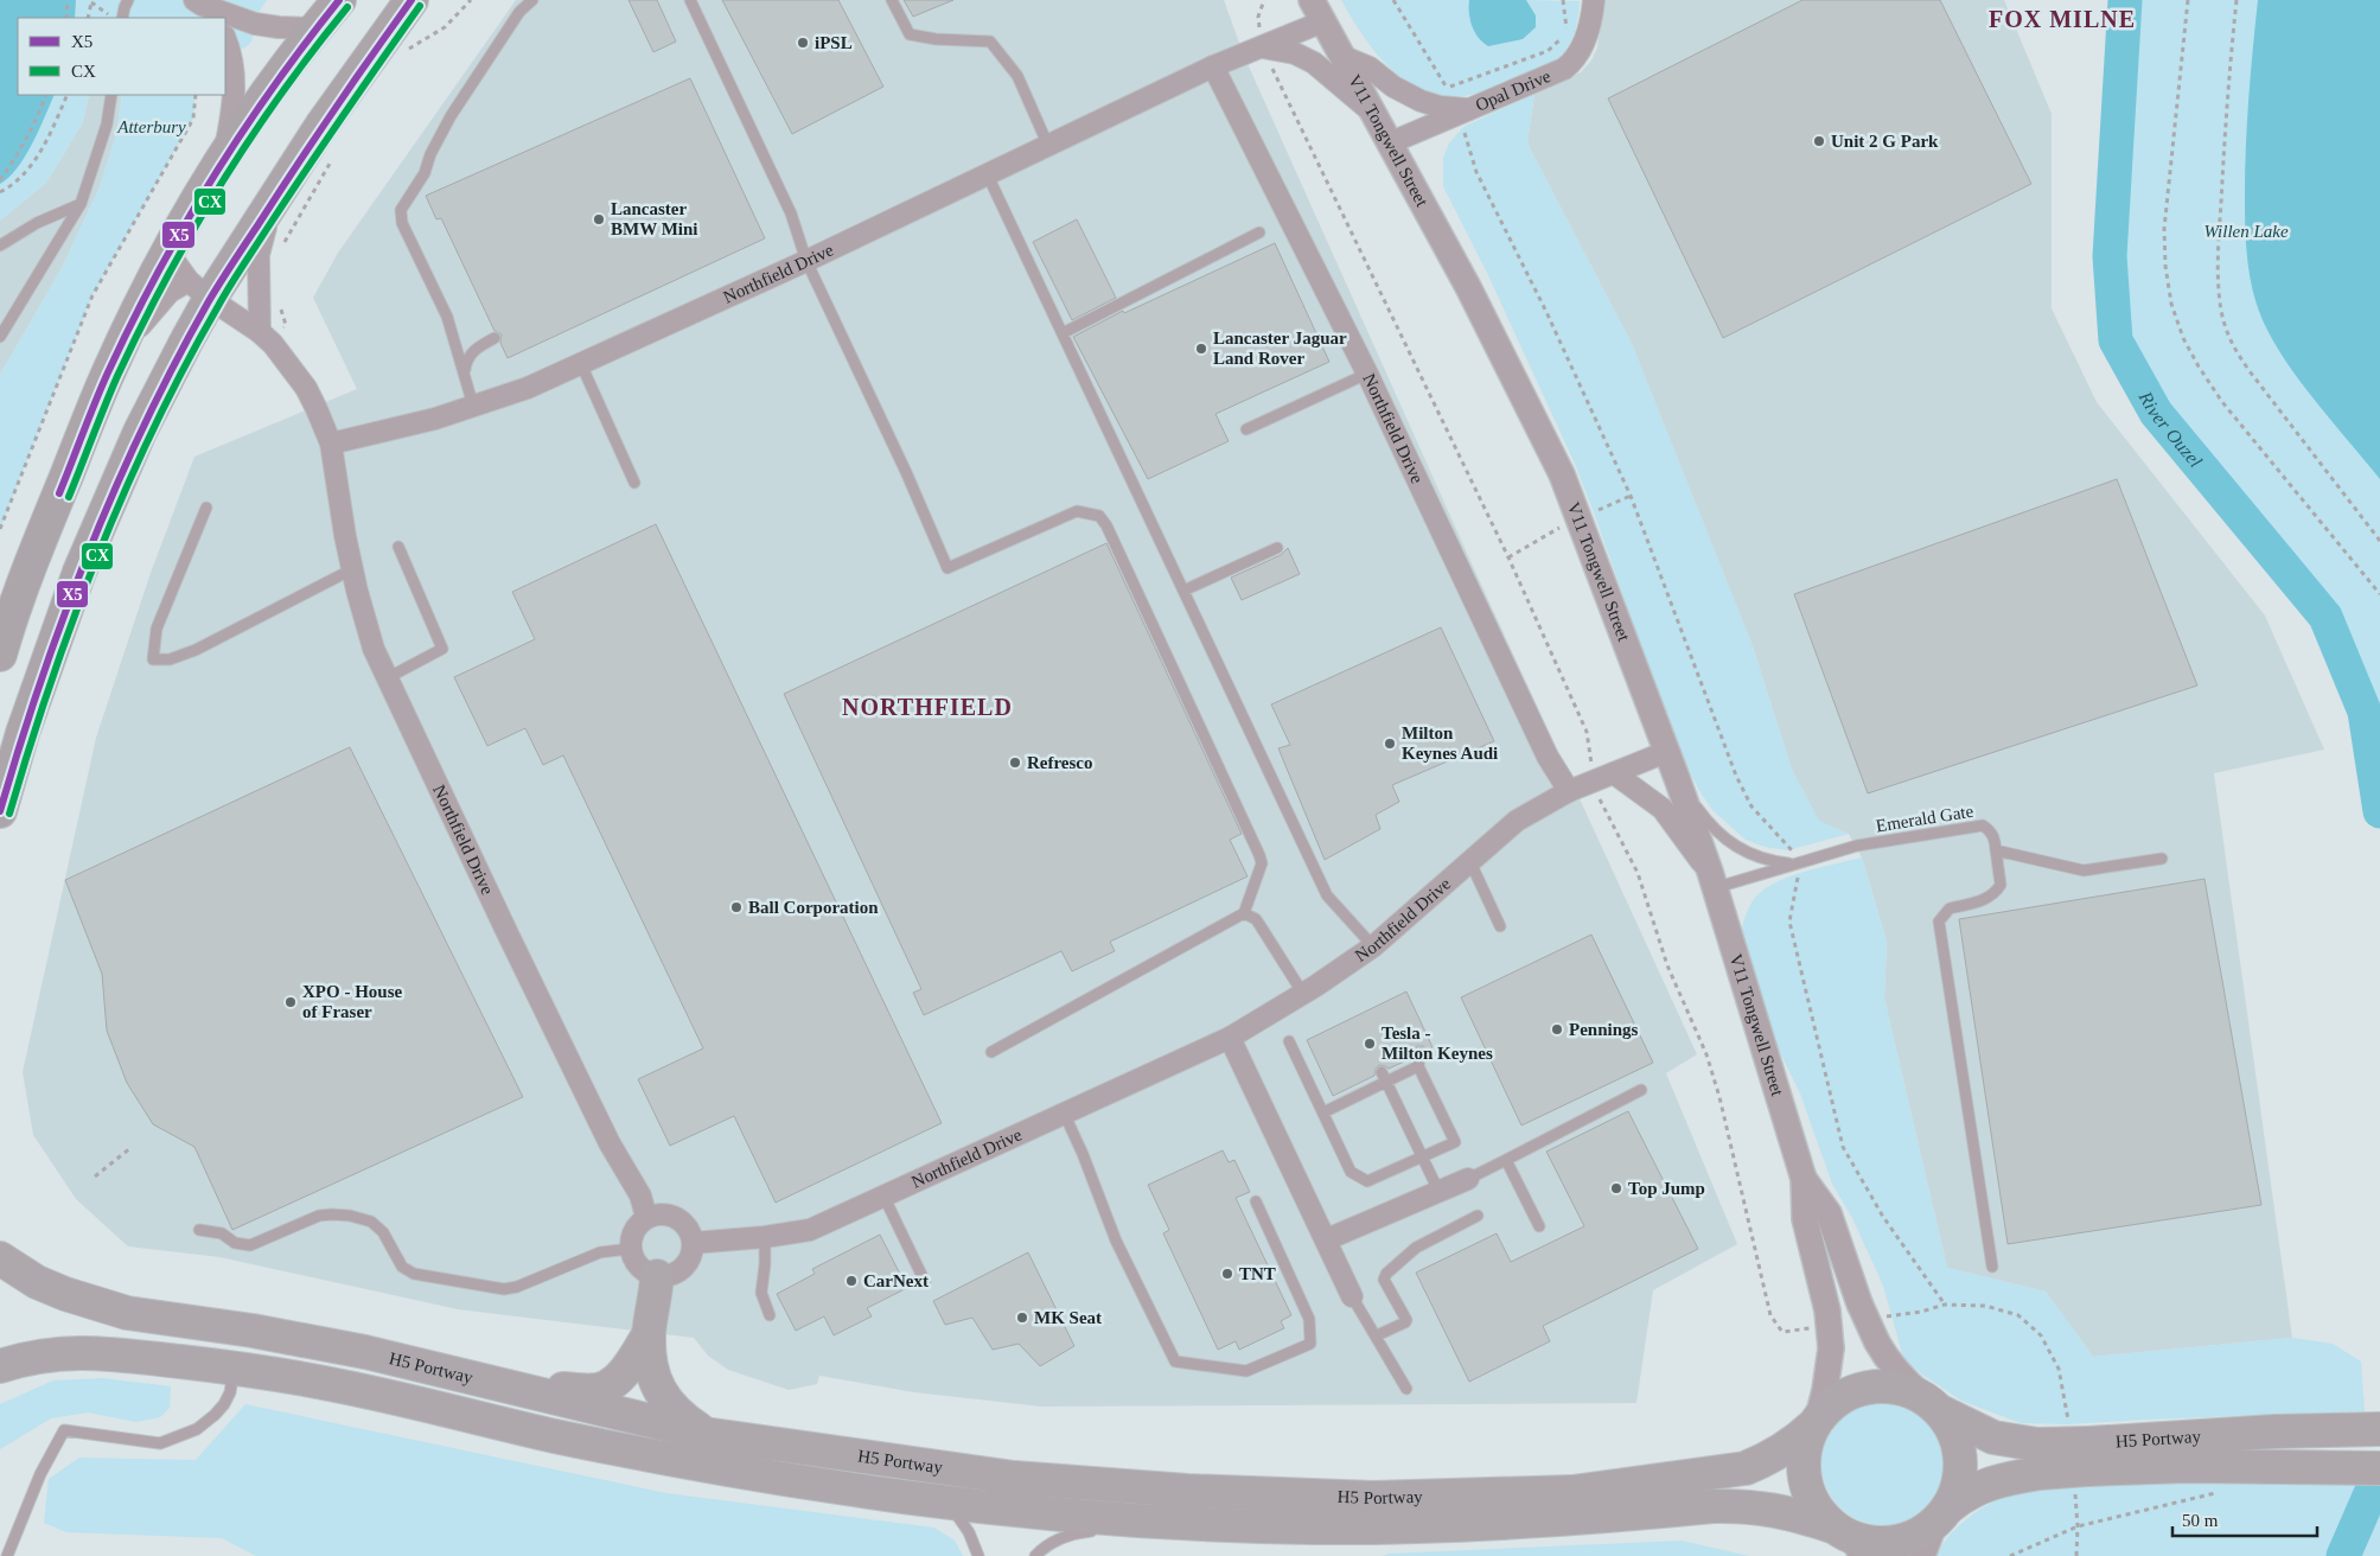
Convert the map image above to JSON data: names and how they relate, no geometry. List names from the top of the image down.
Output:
{
  "streets": {
    "main road": ["H5 Portway"],
    "street": ["Opal Drive", "V11 Tongwell Street", "Northfield Drive"],
    "lane": ["Emerald Gate"]
  },
  "crossings": [
    ["Opal Drive", "V11 Tongwell Street"],
    ["V11 Tongwell Street", "Northfield Drive"],
    ["V11 Tongwell Street", "Emerald Gate"],
    ["V11 Tongwell Street", "H5 Portway"]
  ],
  "districts": ["FOX MILNE", "NORTHFIELD"],
  "water": ["River Ouzel"],
  "parks": ["Atterbury", "Willen Lake"],
  "places": [
    "iPSL",
    "Unit 2 G Park",
    "Lancaster BMW Mini",
    "Lancaster Jaguar Land Rover",
    "Milton Keynes Audi",
    "Refresco",
    "Ball Corporation",
    "XPO - House of Fraser",
    "Pennings",
    "Tesla - Milton Keynes",
    "Top Jump",
    "TNT",
    "CarNext",
    "MK Seat"
  ],
  "lines": ["transit line X5", "transit line CX"],
  "legend": ["X5", "CX"],
  "scale_bar": "50 m"
}
